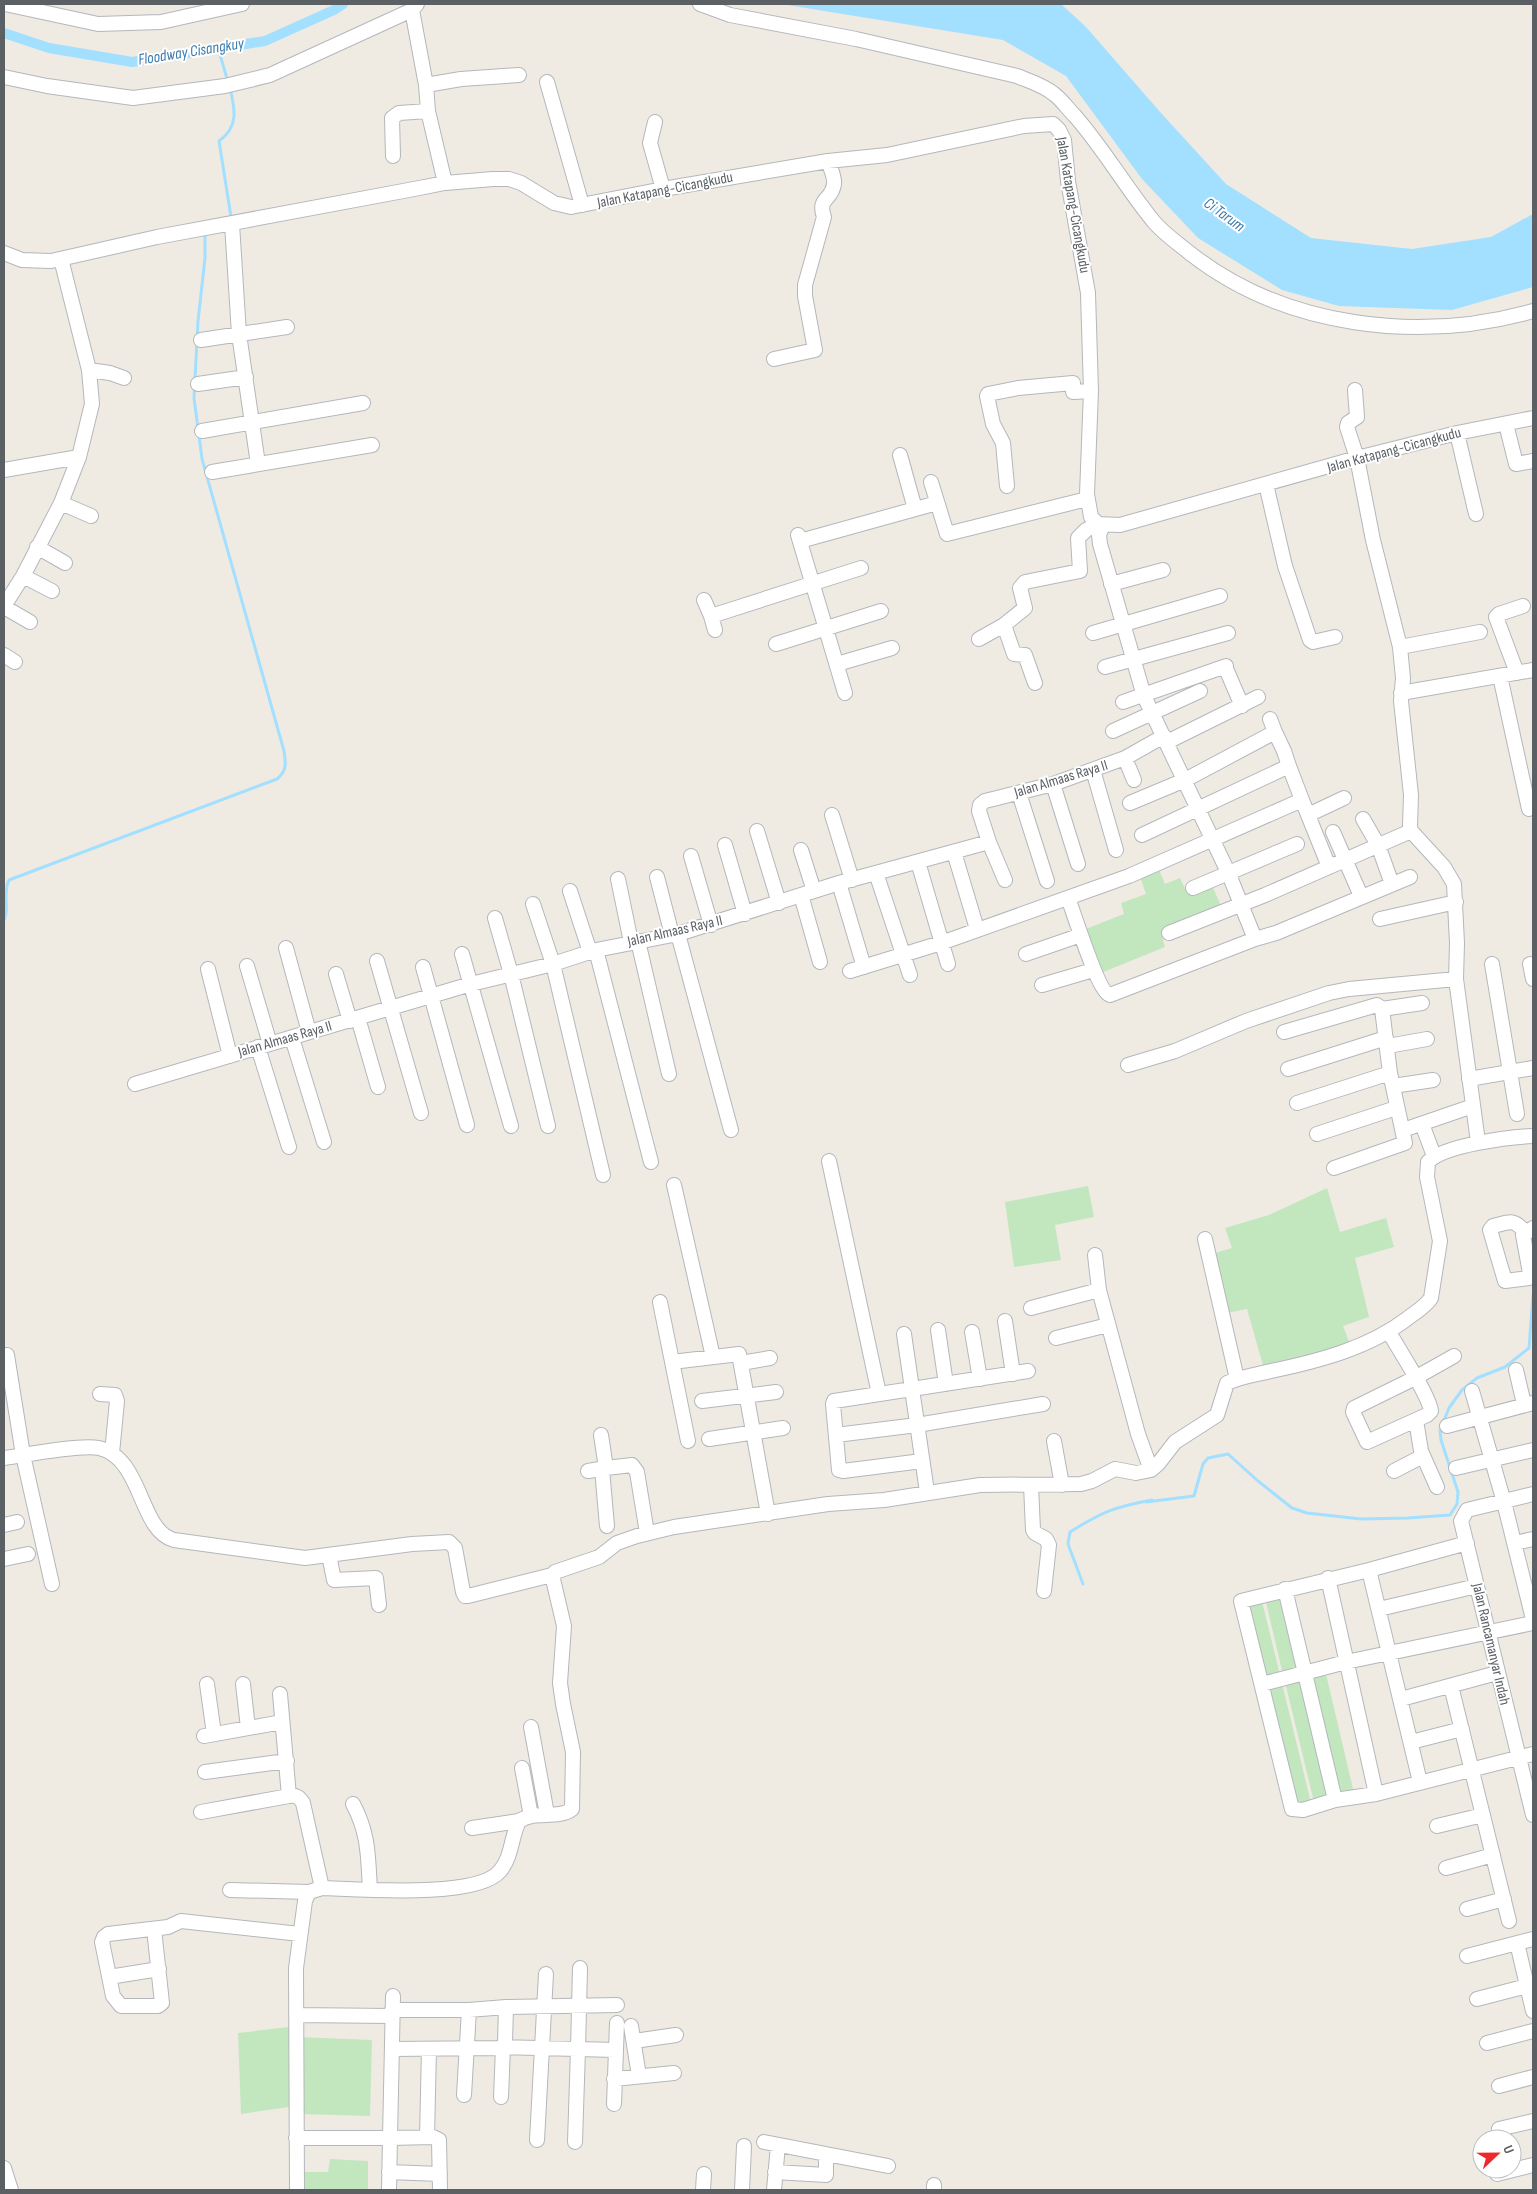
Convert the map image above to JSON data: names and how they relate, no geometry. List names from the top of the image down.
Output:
{
  "streets": {
    "street": ["Jalan Katapang-Cicangkudu", "Jalan Almaas Raya II", "Jalan Rancamanyar Indah"]
  },
  "water": ["Floodway Cisangkuy", "Ci Tarum"],
  "north": "right"
}
